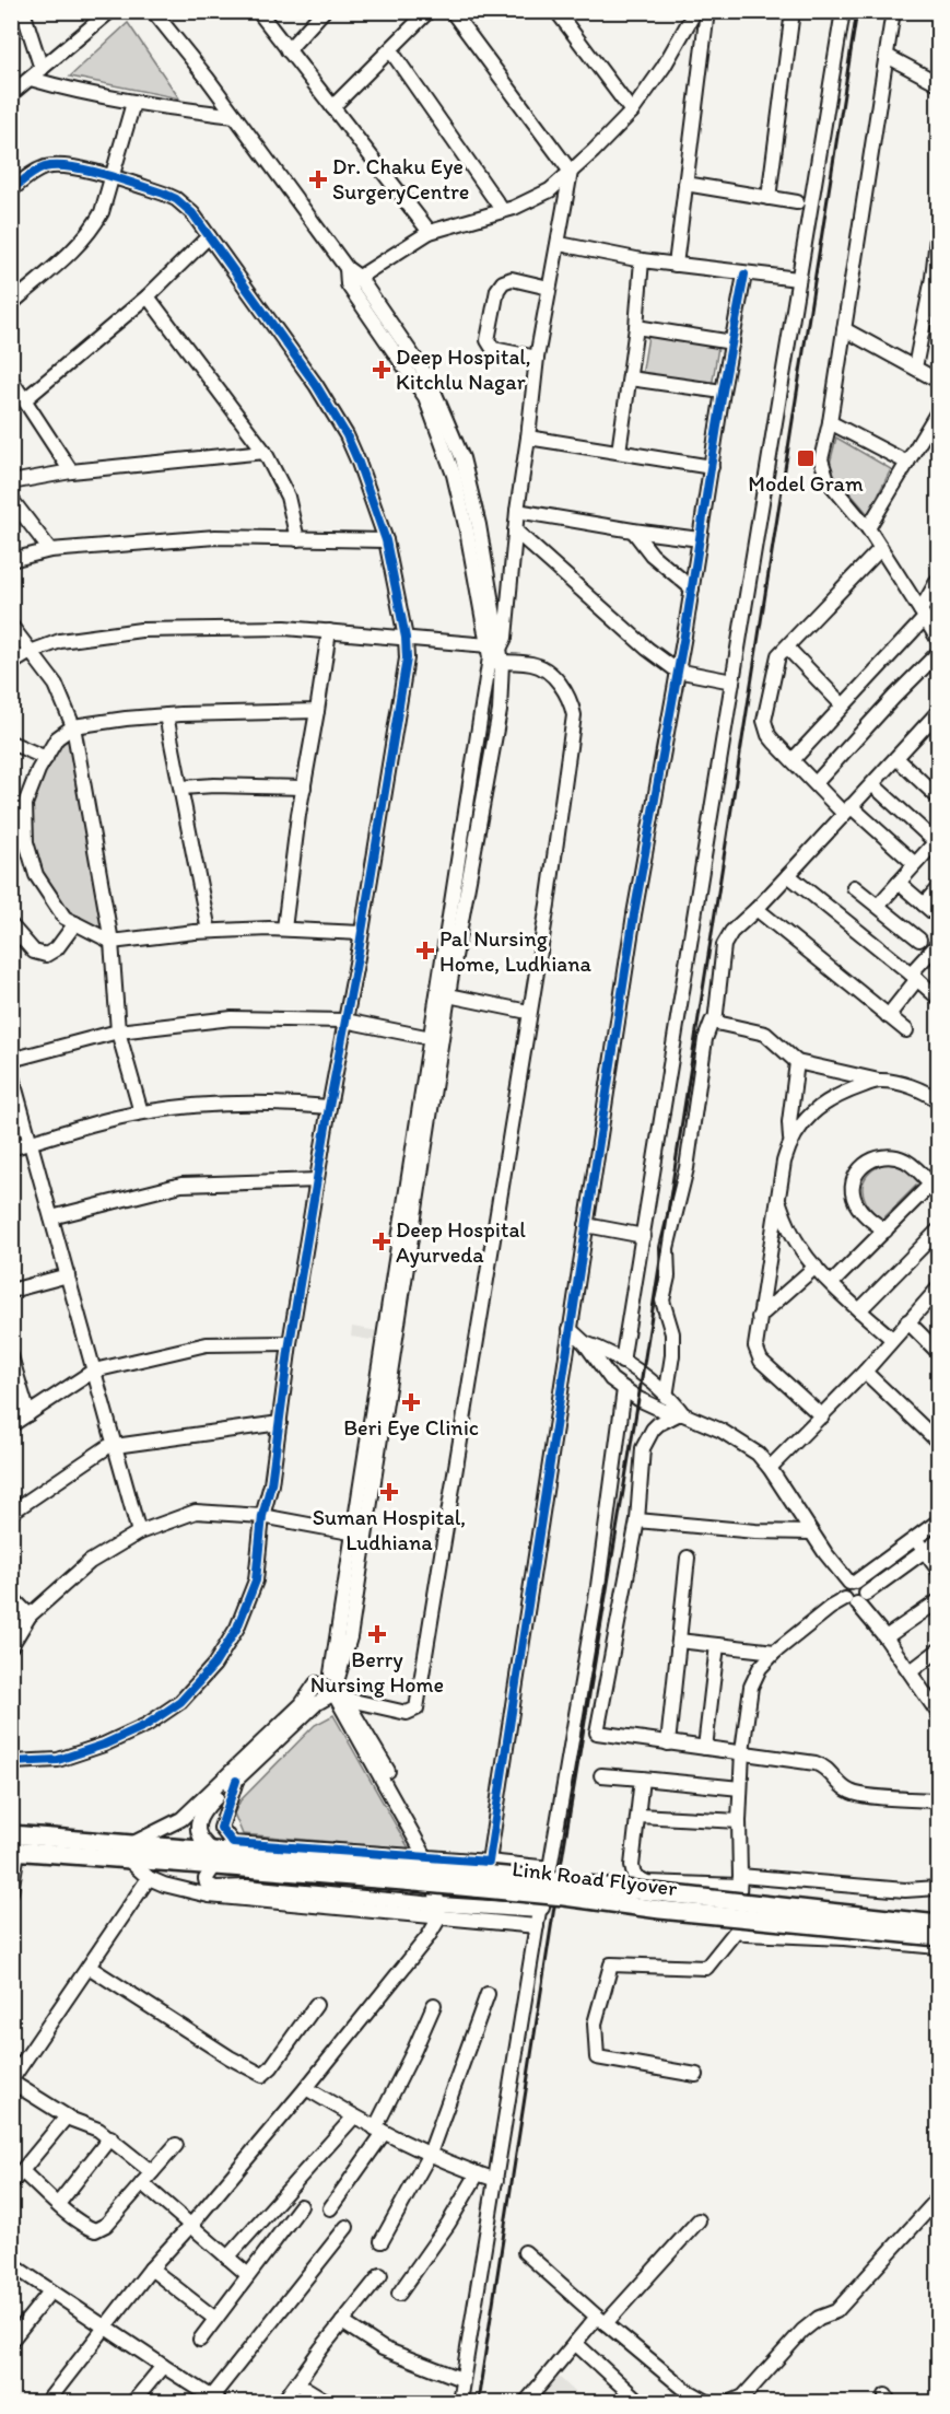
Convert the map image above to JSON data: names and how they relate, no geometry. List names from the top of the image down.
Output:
{
  "streets": {
    "main road": ["Link Road Flyover"]
  },
  "places": {
    "health": [
      "Dr. Chaku Eye SurgeryCentre",
      "Deep Hospital, Kitchlu Nagar",
      "Pal Nursing Home, Ludhiana",
      "Deep Hospital Ayurveda",
      "Beri Eye Clinic",
      "Suman Hospital, Ludhiana",
      "Berry Nursing Home"
    ],
    "transit": ["Model Gram"]
  }
}
